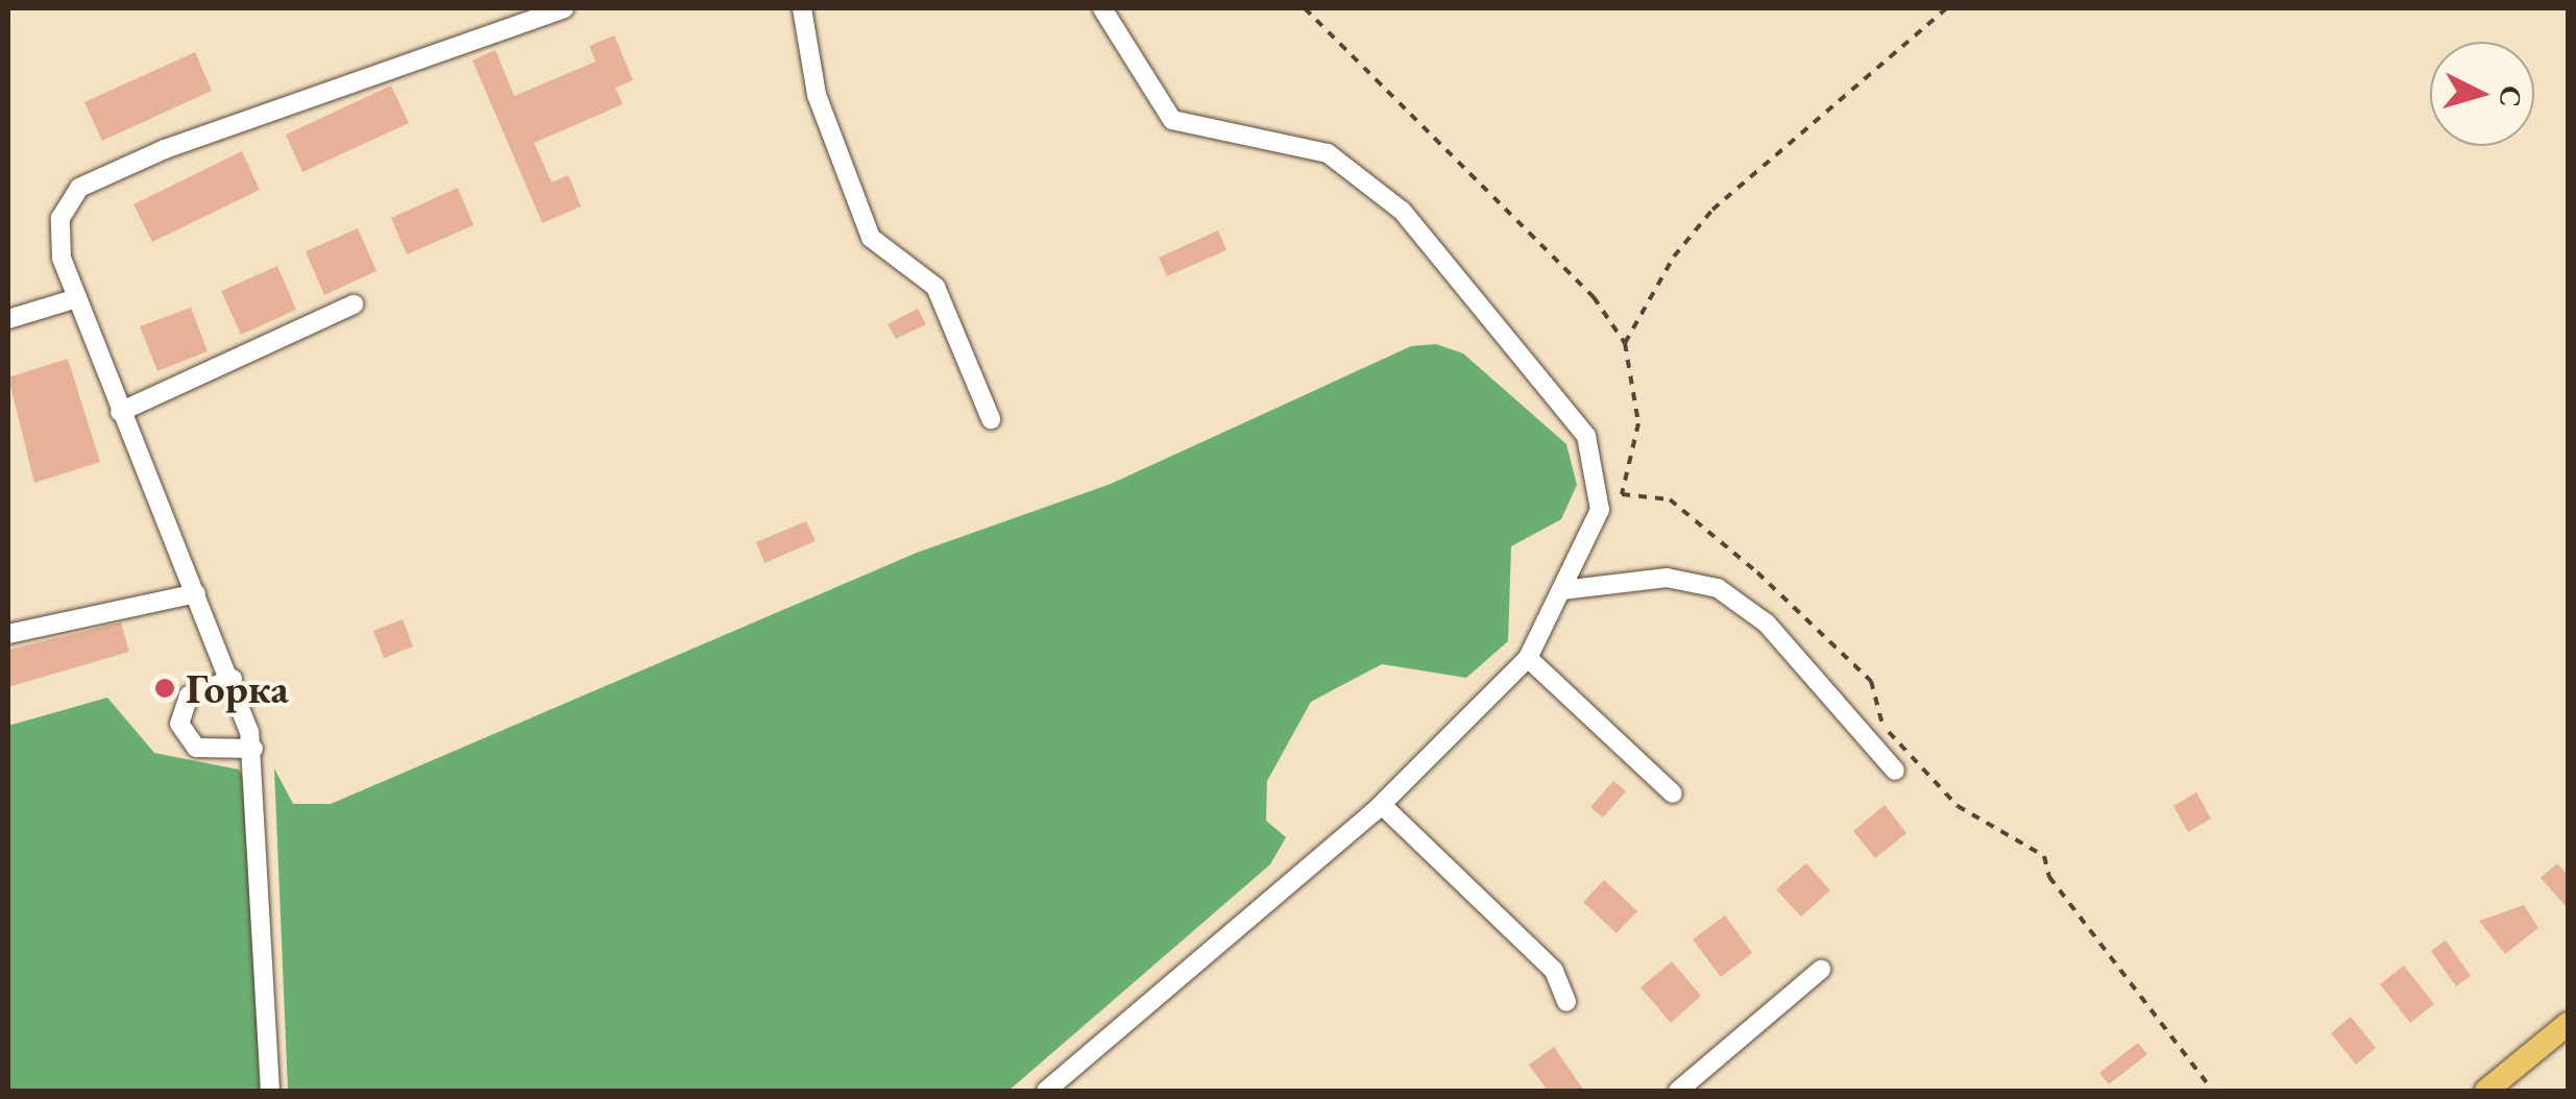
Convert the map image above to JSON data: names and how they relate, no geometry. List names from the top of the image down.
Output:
{
  "places": ["Горка"],
  "north": "right"
}
